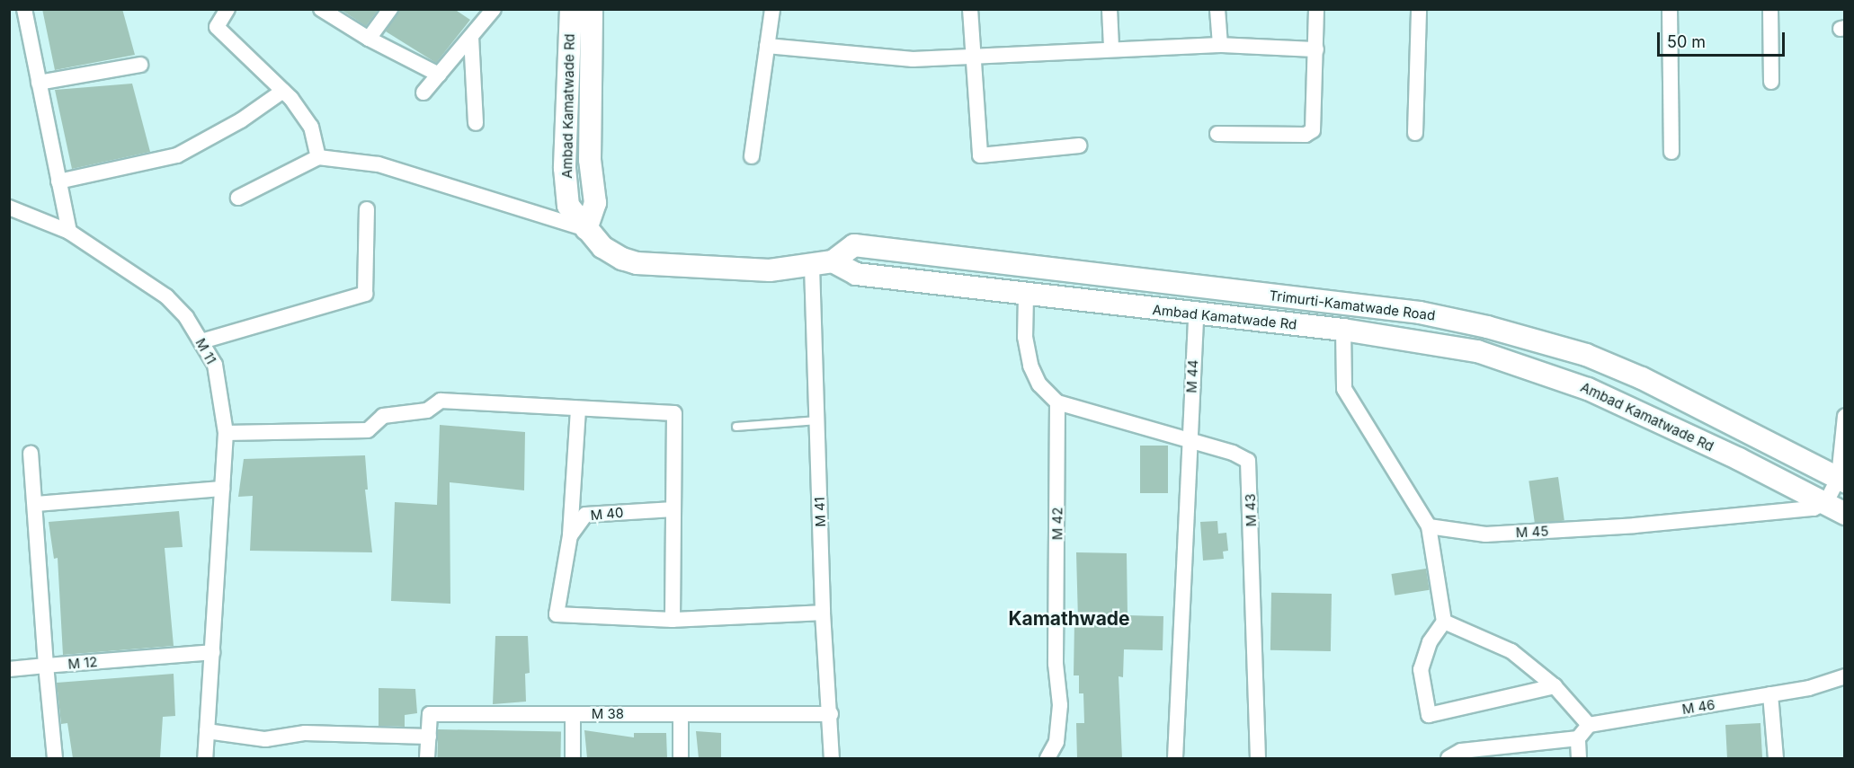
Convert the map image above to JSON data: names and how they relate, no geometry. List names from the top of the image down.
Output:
{
  "streets": {
    "street": [
      "Ambad Kamatwade Rd",
      "Trimurti-Kamatwade Road",
      "M 11",
      "M 44",
      "M 43",
      "M 41",
      "M 40",
      "M 42",
      "M 45",
      "M 12",
      "M 46",
      "M 38"
    ]
  },
  "crossings": [
    ["Ambad Kamatwade Rd", "Trimurti-Kamatwade Road"],
    ["Ambad Kamatwade Rd", "M 44"],
    ["Ambad Kamatwade Rd", "M 41"],
    ["Ambad Kamatwade Rd", "M 45"],
    ["M 11", "M 12"],
    ["M 44", "M 43"],
    ["M 43", "M 42"],
    ["M 41", "M 40"],
    ["M 41", "M 38"]
  ],
  "districts": ["Kamathwade"],
  "scale_bar": "50 m"
}
